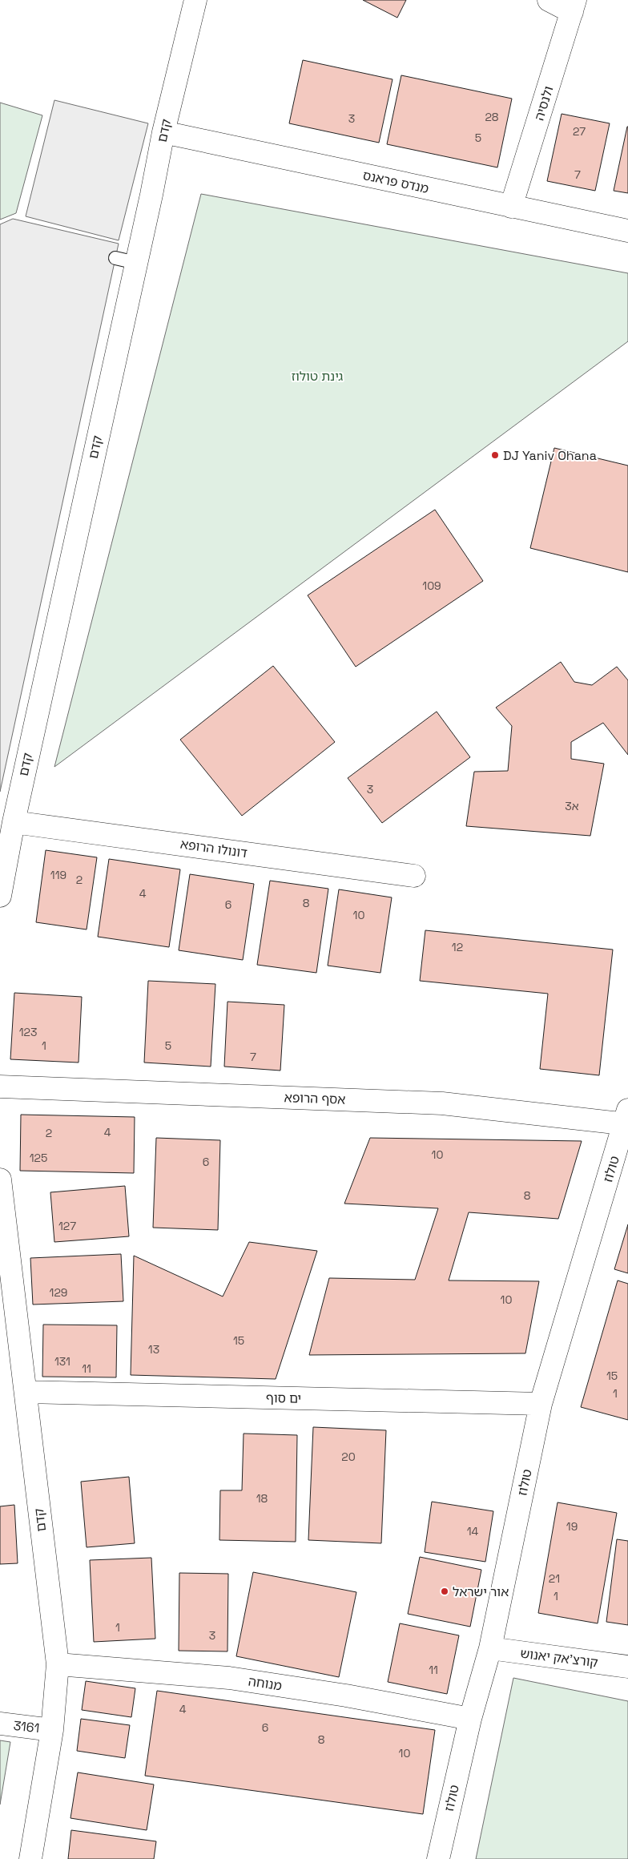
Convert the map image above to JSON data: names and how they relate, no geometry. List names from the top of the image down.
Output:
{
  "streets": {
    "street": [
      "ולנסיה",
      "קדם",
      "מנדס פראנס",
      "דונולו הרופא",
      "אסף הרופא",
      "טולוז",
      "ים סוף",
      "קורצ'אק יאנוש",
      "מנוחה",
      "3161"
    ]
  },
  "crossings": [
    ["ולנסיה", "מנדס פראנס"],
    ["קדם", "מנדס פראנס"],
    ["קדם", "דונולו הרופא"],
    ["קדם", "ים סוף"],
    ["קדם", "מנוחה"],
    ["קדם", "3161"],
    ["אסף הרופא", "טולוז"],
    ["טולוז", "ים סוף"],
    ["טולוז", "קורצ'אק יאנוש"],
    ["טולוז", "מנוחה"]
  ],
  "parks": ["גינת טולוז"],
  "places": ["DJ Yaniv Ohana", "אור ישראל"],
  "house_numbers": [
    "28",
    "3",
    "27",
    "5",
    "7",
    "109",
    "3",
    "3א",
    "119",
    "2",
    "4",
    "8",
    "6",
    "10",
    "12",
    "123",
    "1",
    "5",
    "7",
    "4",
    "2",
    "10",
    "125",
    "6",
    "8",
    "127",
    "129",
    "10",
    "15",
    "13",
    "131",
    "11",
    "15",
    "1",
    "20",
    "18",
    "19",
    "14",
    "21",
    "1",
    "1",
    "3",
    "11",
    "4",
    "6",
    "8",
    "10"
  ]
}
